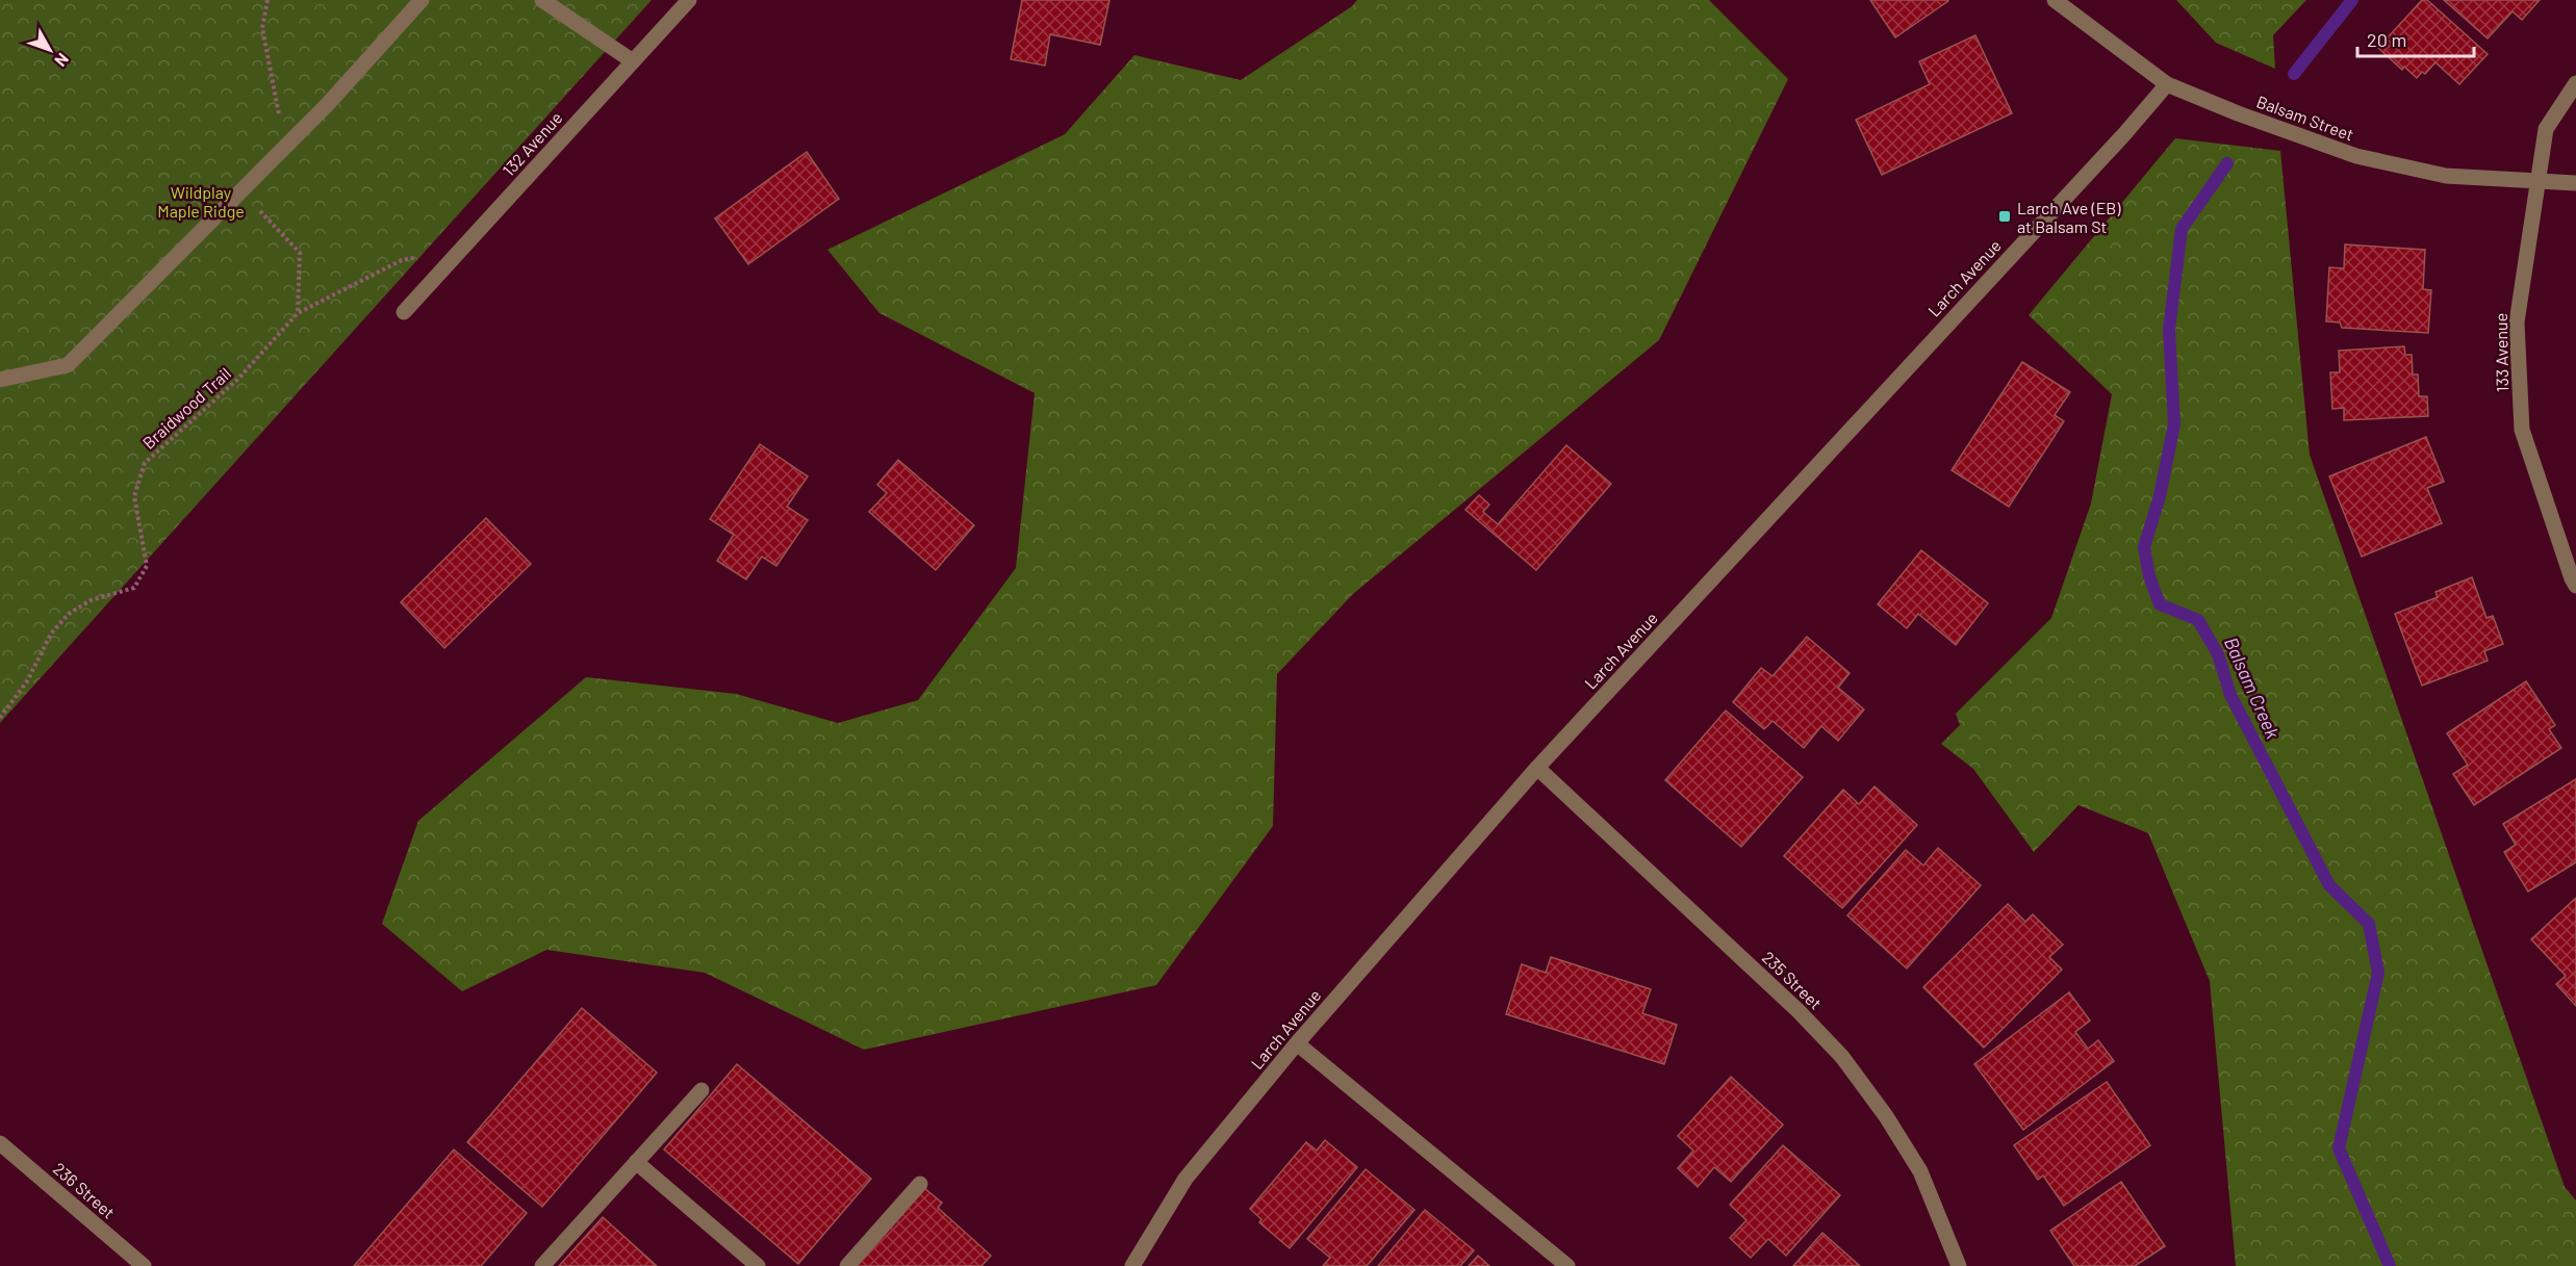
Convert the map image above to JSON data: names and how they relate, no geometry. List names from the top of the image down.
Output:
{
  "streets": {
    "street": [
      "Balsam Street",
      "132 Avenue",
      "Larch Avenue",
      "133 Avenue",
      "235 Street",
      "236 Street"
    ],
    "path": ["Braidwood Trail"]
  },
  "crossings": [
    ["Balsam Street", "Larch Avenue"],
    ["Balsam Street", "133 Avenue"],
    ["132 Avenue", "Braidwood Trail"],
    ["Larch Avenue", "235 Street"]
  ],
  "water": ["Balsam Creek"],
  "parks": ["Wildplay Maple Ridge"],
  "places": {
    "transit": ["Larch Ave (EB) at Balsam St"]
  },
  "scale_bar": "20 m",
  "north": "bottom right"
}
